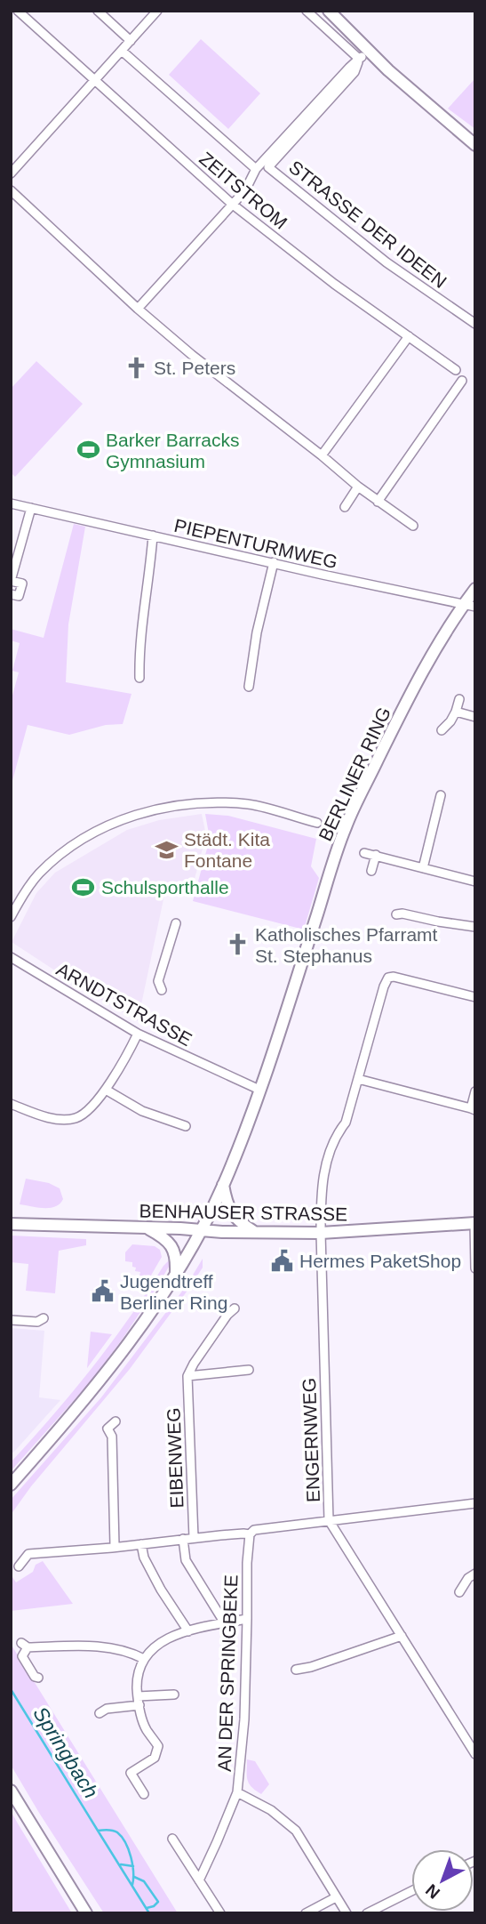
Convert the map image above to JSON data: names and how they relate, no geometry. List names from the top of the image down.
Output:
{
  "streets": {
    "main road": ["BERLINER RING", "BENHAUSER STRASSE"],
    "street": [
      "ZEITSTROM",
      "STRASSE DER IDEEN",
      "PIEPENTURMWEG",
      "ARNDTSTRASSE",
      "ENGERNWEG",
      "EIBENWEG",
      "AN DER SPRINGBEKE"
    ]
  },
  "crossings": [
    ["ZEITSTROM", "STRASSE DER IDEEN"],
    ["PIEPENTURMWEG", "BERLINER RING"],
    ["BERLINER RING", "ARNDTSTRASSE"],
    ["BERLINER RING", "BENHAUSER STRASSE"],
    ["BENHAUSER STRASSE", "ENGERNWEG"]
  ],
  "water": ["Springbach"],
  "places": {
    "church": ["St. Peters", "Katholisches Pfarramt St. Stephanus"],
    "sports": ["Barker Barracks Gymnasium", "Schulsporthalle"],
    "school or university": ["Städt. Kita Fontane"],
    "public building": ["Hermes PaketShop", "Jugendtreff Berliner Ring"]
  },
  "north": "bottom left"
}
